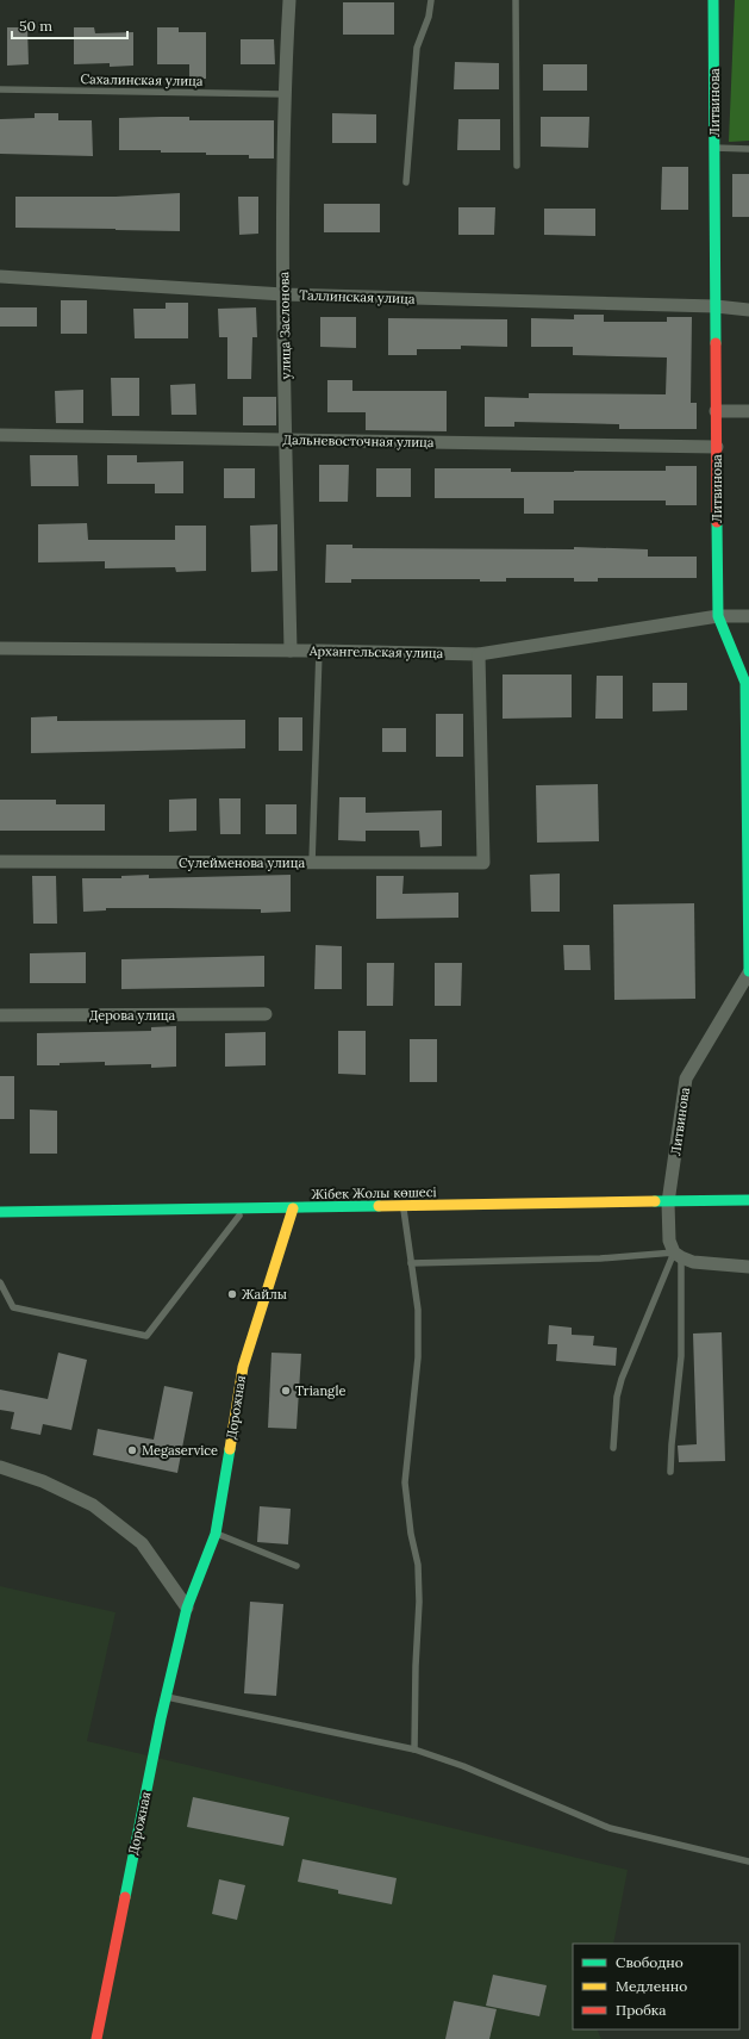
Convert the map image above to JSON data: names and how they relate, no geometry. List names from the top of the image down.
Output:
{
  "streets": {
    "main road": ["Литвинова", "Жібек Жолы көшесі", "Дорожная"],
    "street": [
      "Таллинская улица",
      "улица Заслонова",
      "Дальневосточная улица",
      "Архангельская улица",
      "Сулейменова улица",
      "Дерова улица"
    ],
    "lane": ["Сахалинская улица"]
  },
  "crossings": [
    ["Сахалинская улица", "улица Заслонова"],
    ["Литвинова", "Таллинская улица"],
    ["Литвинова", "Дальневосточная улица"],
    ["Литвинова", "Архангельская улица"],
    ["Литвинова", "Жібек Жолы көшесі"],
    ["Таллинская улица", "улица Заслонова"],
    ["улица Заслонова", "Дальневосточная улица"],
    ["улица Заслонова", "Архангельская улица"],
    ["Архангельская улица", "Сулейменова улица"],
    ["Жібек Жолы көшесі", "Дорожная"]
  ],
  "places": ["Жайлы", "Triangle", "Megaservice"],
  "legend": ["Свободно", "Медленно", "Пробка"],
  "scale_bar": "50 m"
}
